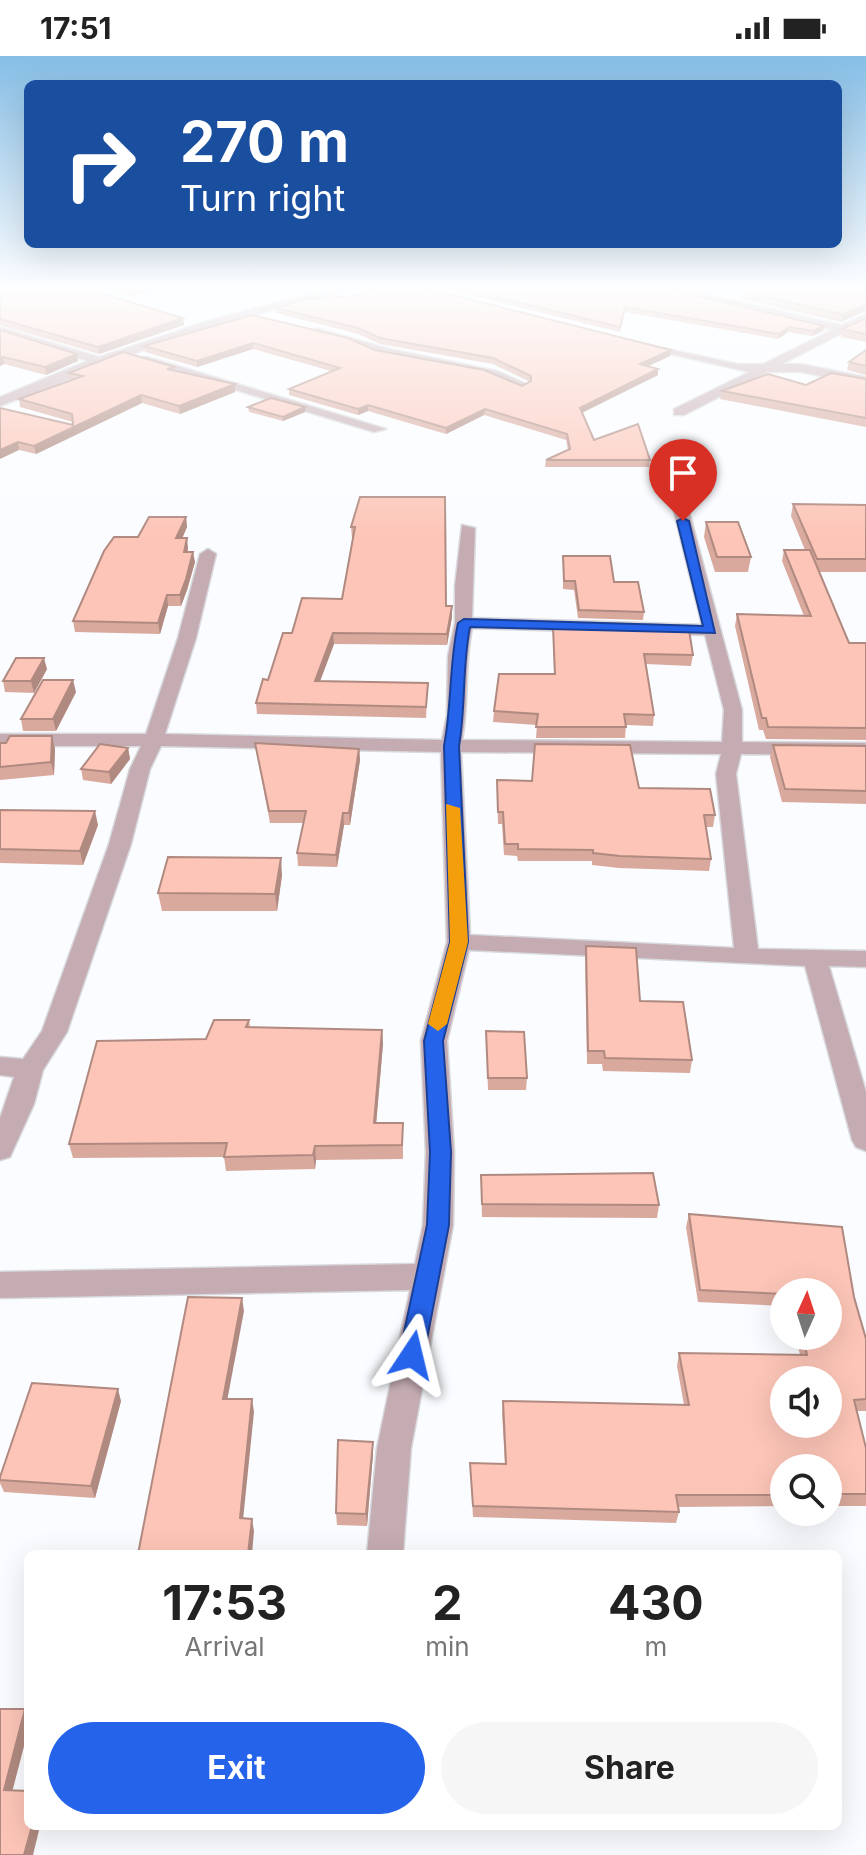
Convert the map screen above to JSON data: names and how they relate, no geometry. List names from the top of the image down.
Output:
{
  "north": "top",
  "page": {
    "status": "17:51",
    "turn": ["270 m", "Turn right"],
    "eta": [
      "17:53",
      "Arrival",
      "2",
      "min",
      "430",
      "m"
    ],
    "buttons": ["Exit", "Share"]
  }
}
